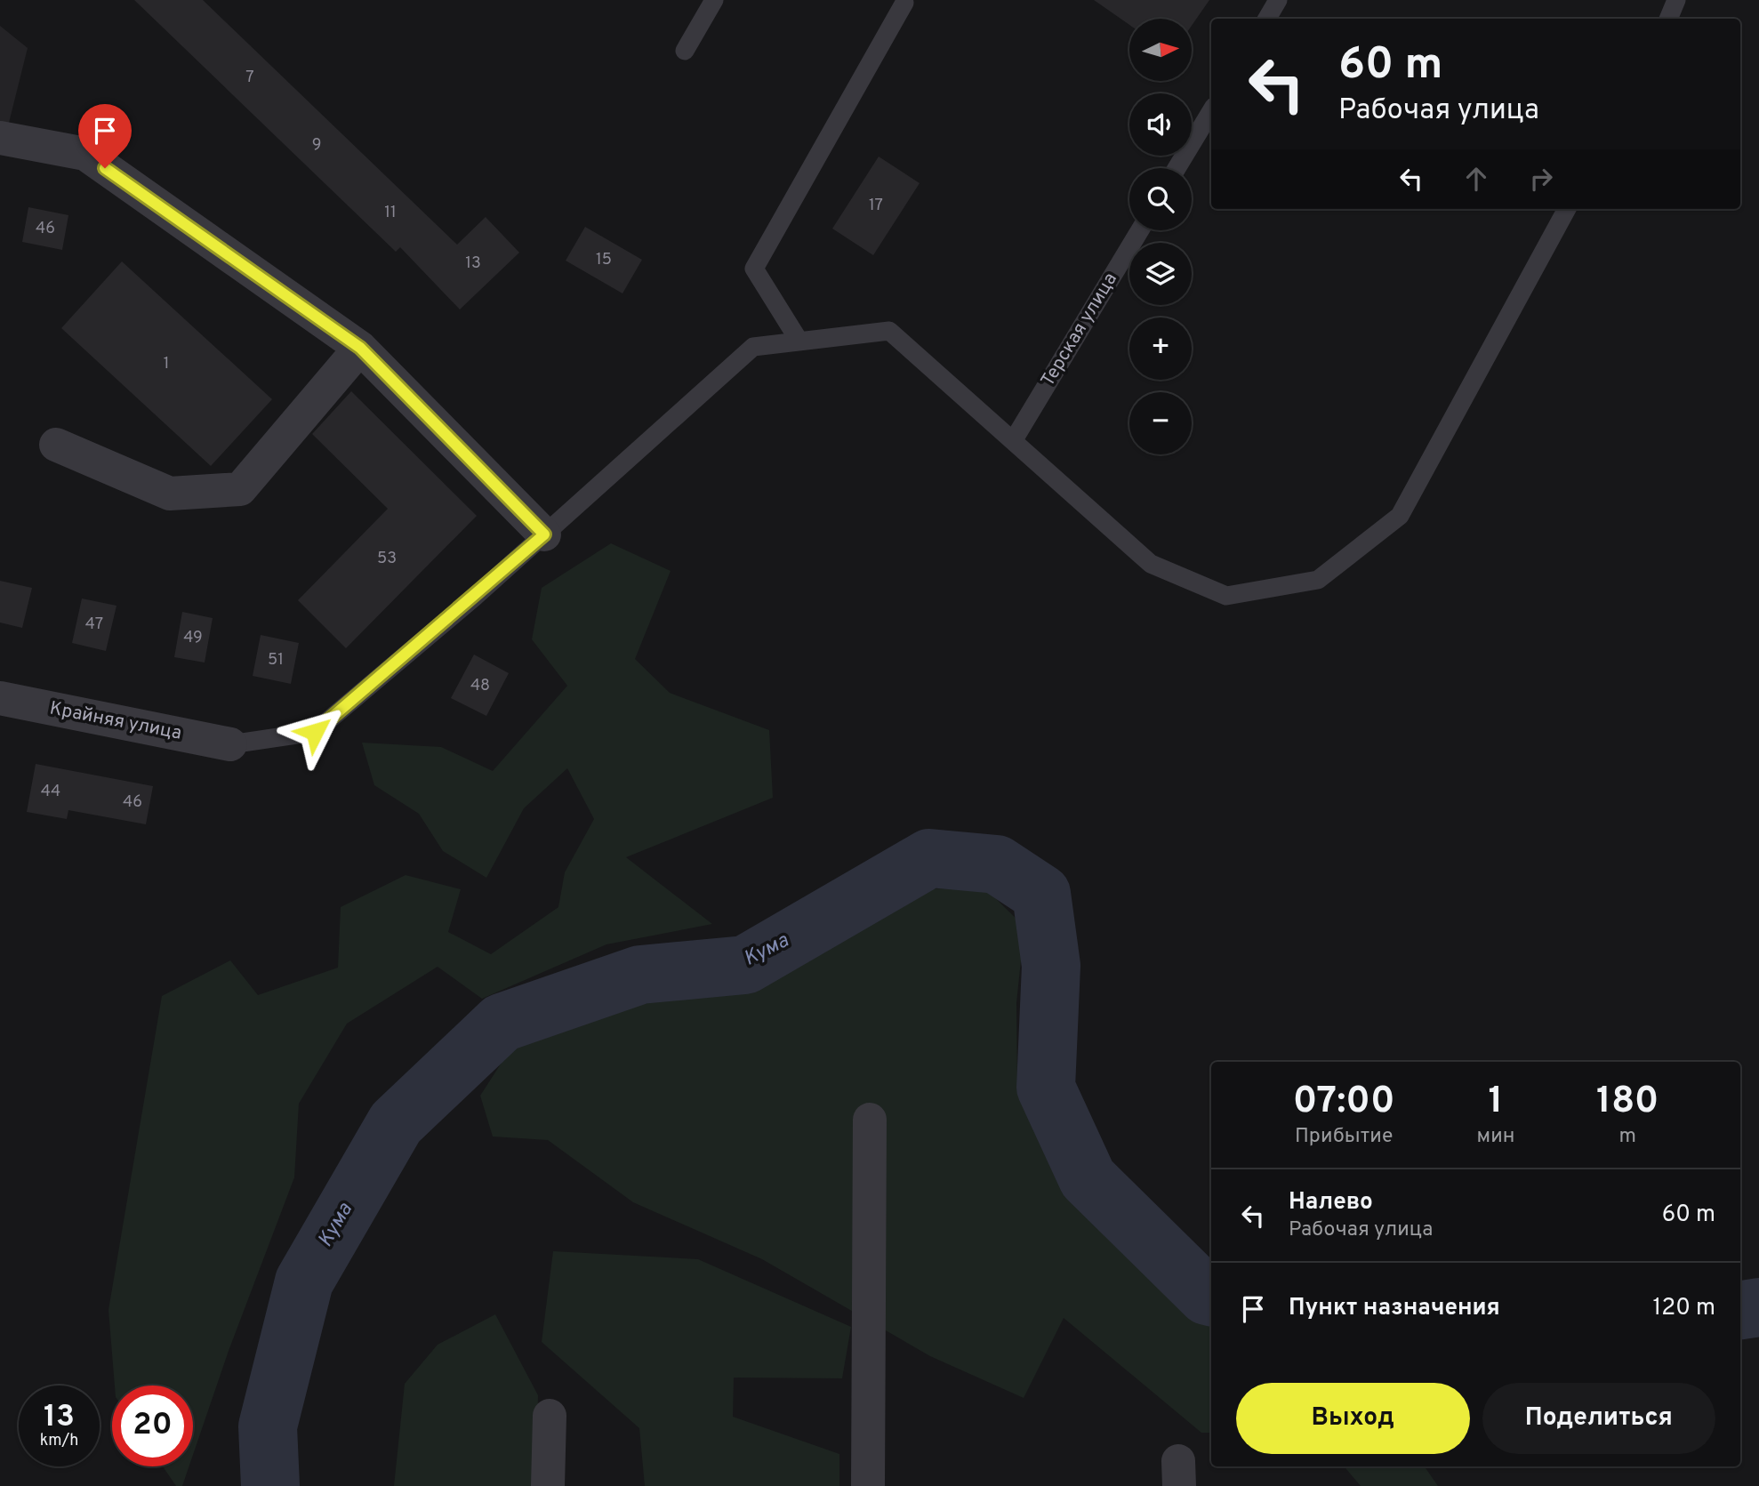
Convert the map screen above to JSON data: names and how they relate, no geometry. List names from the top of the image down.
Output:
{
  "streets": {
    "street": ["Крайняя улица"],
    "lane": ["Терская улица"]
  },
  "water": ["Кума"],
  "house_numbers": [
    "7",
    "9",
    "17",
    "11",
    "46",
    "15",
    "13",
    "1",
    "53",
    "47",
    "49",
    "51",
    "48",
    "44",
    "46"
  ],
  "north": "right",
  "page": {
    "map_buttons": ["+", "−"],
    "turn": ["60 m", "Рабочая улица"],
    "eta": [
      "07:00",
      "Прибытие",
      "1",
      "мин",
      "180",
      "m"
    ],
    "list": [
      {
        "name": "Налево",
        "note": "Рабочая улица",
        "value": "60 m"
      },
      {
        "name": "Пункт назначения",
        "value": "120 m"
      }
    ],
    "buttons": ["Выход", "Поделиться"],
    "speed": "13 km/h",
    "limit": "20"
  }
}
